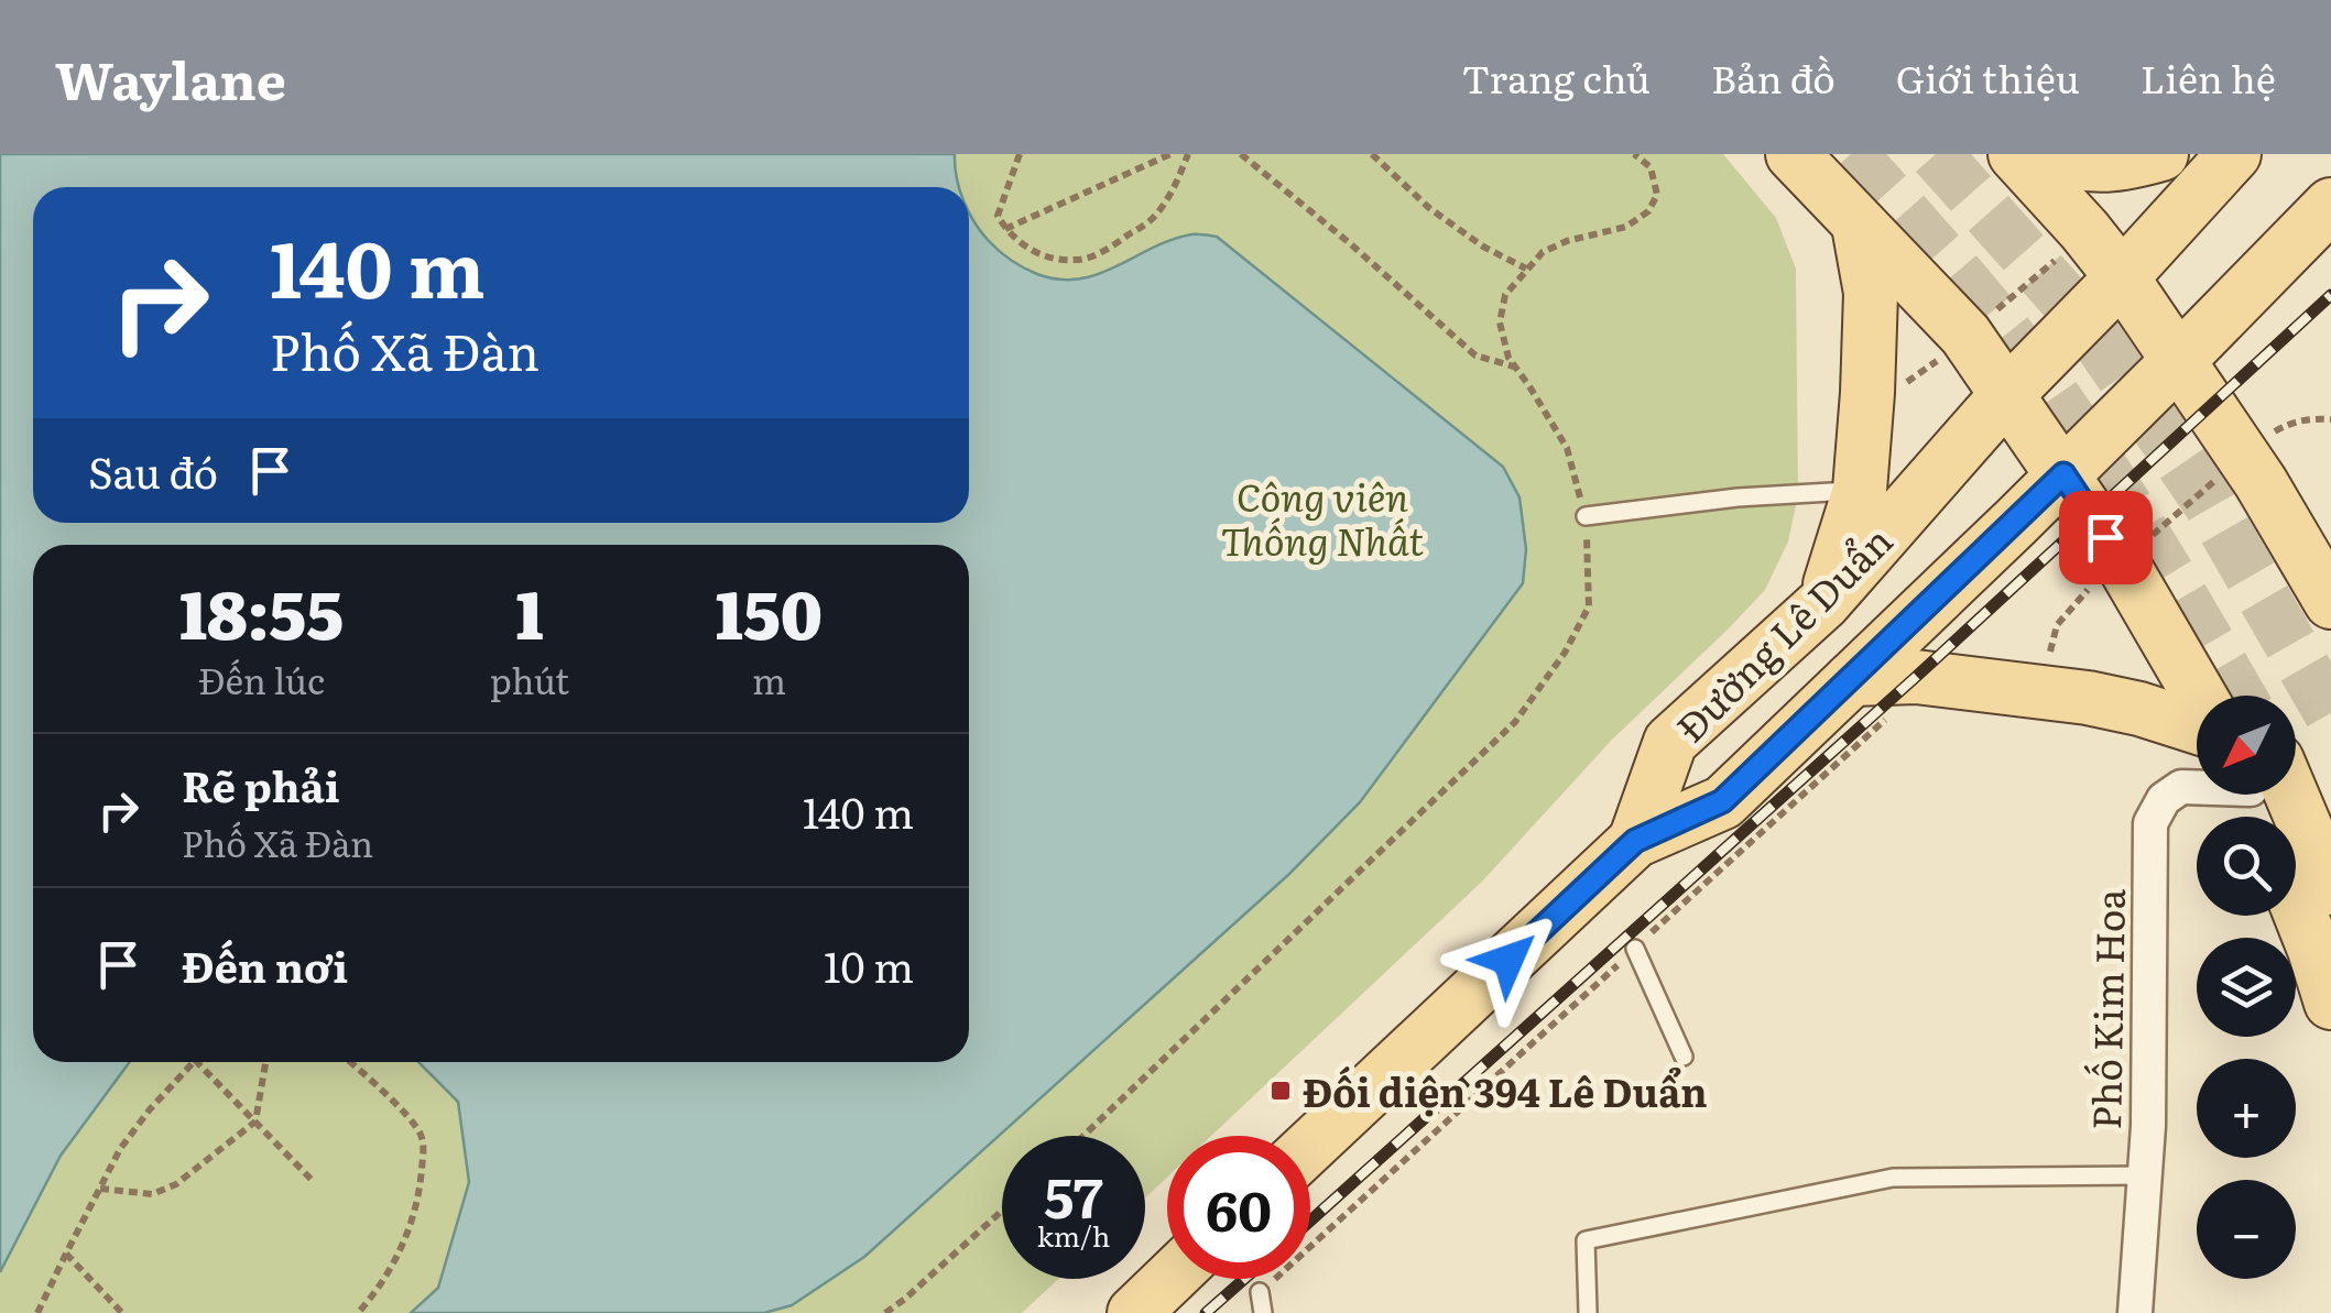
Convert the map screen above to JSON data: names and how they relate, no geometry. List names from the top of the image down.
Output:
{
  "streets": {
    "main road": ["Đường Lê Duẩn"],
    "street": ["Phố Kim Hoa"]
  },
  "parks": ["Công viên Thống Nhất"],
  "places": {
    "transit": ["Đối diện 394 Lê Duẩn"]
  },
  "north": "bottom left",
  "page": {
    "header": "Waylane",
    "nav": [
      "Trang chủ",
      "Bản đồ",
      "Giới thiệu",
      "Liên hệ"
    ],
    "turn": ["140 m", "Phố Xã Đàn"],
    "then": "Sau đó",
    "eta": [
      "18:55",
      "Đến lúc",
      "1",
      "phút",
      "150",
      "m"
    ],
    "map_buttons": ["+", "−"],
    "list": [
      {
        "name": "Rẽ phải",
        "note": "Phố Xã Đàn",
        "value": "140 m"
      },
      {
        "name": "Đến nơi",
        "value": "10 m"
      }
    ],
    "speed": "57 km/h",
    "limit": "60"
  }
}
